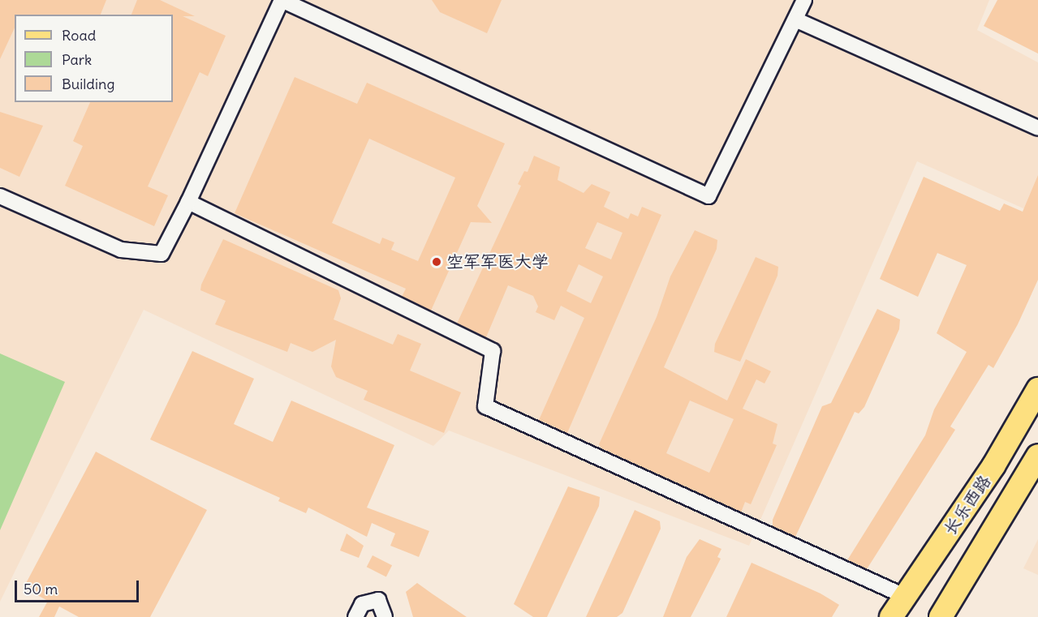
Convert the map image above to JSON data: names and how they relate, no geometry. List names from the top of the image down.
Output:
{
  "streets": {
    "main road": ["长乐西路"]
  },
  "places": ["空军军医大学"],
  "legend": ["Road", "Park", "Building"],
  "scale_bar": "50 m"
}
